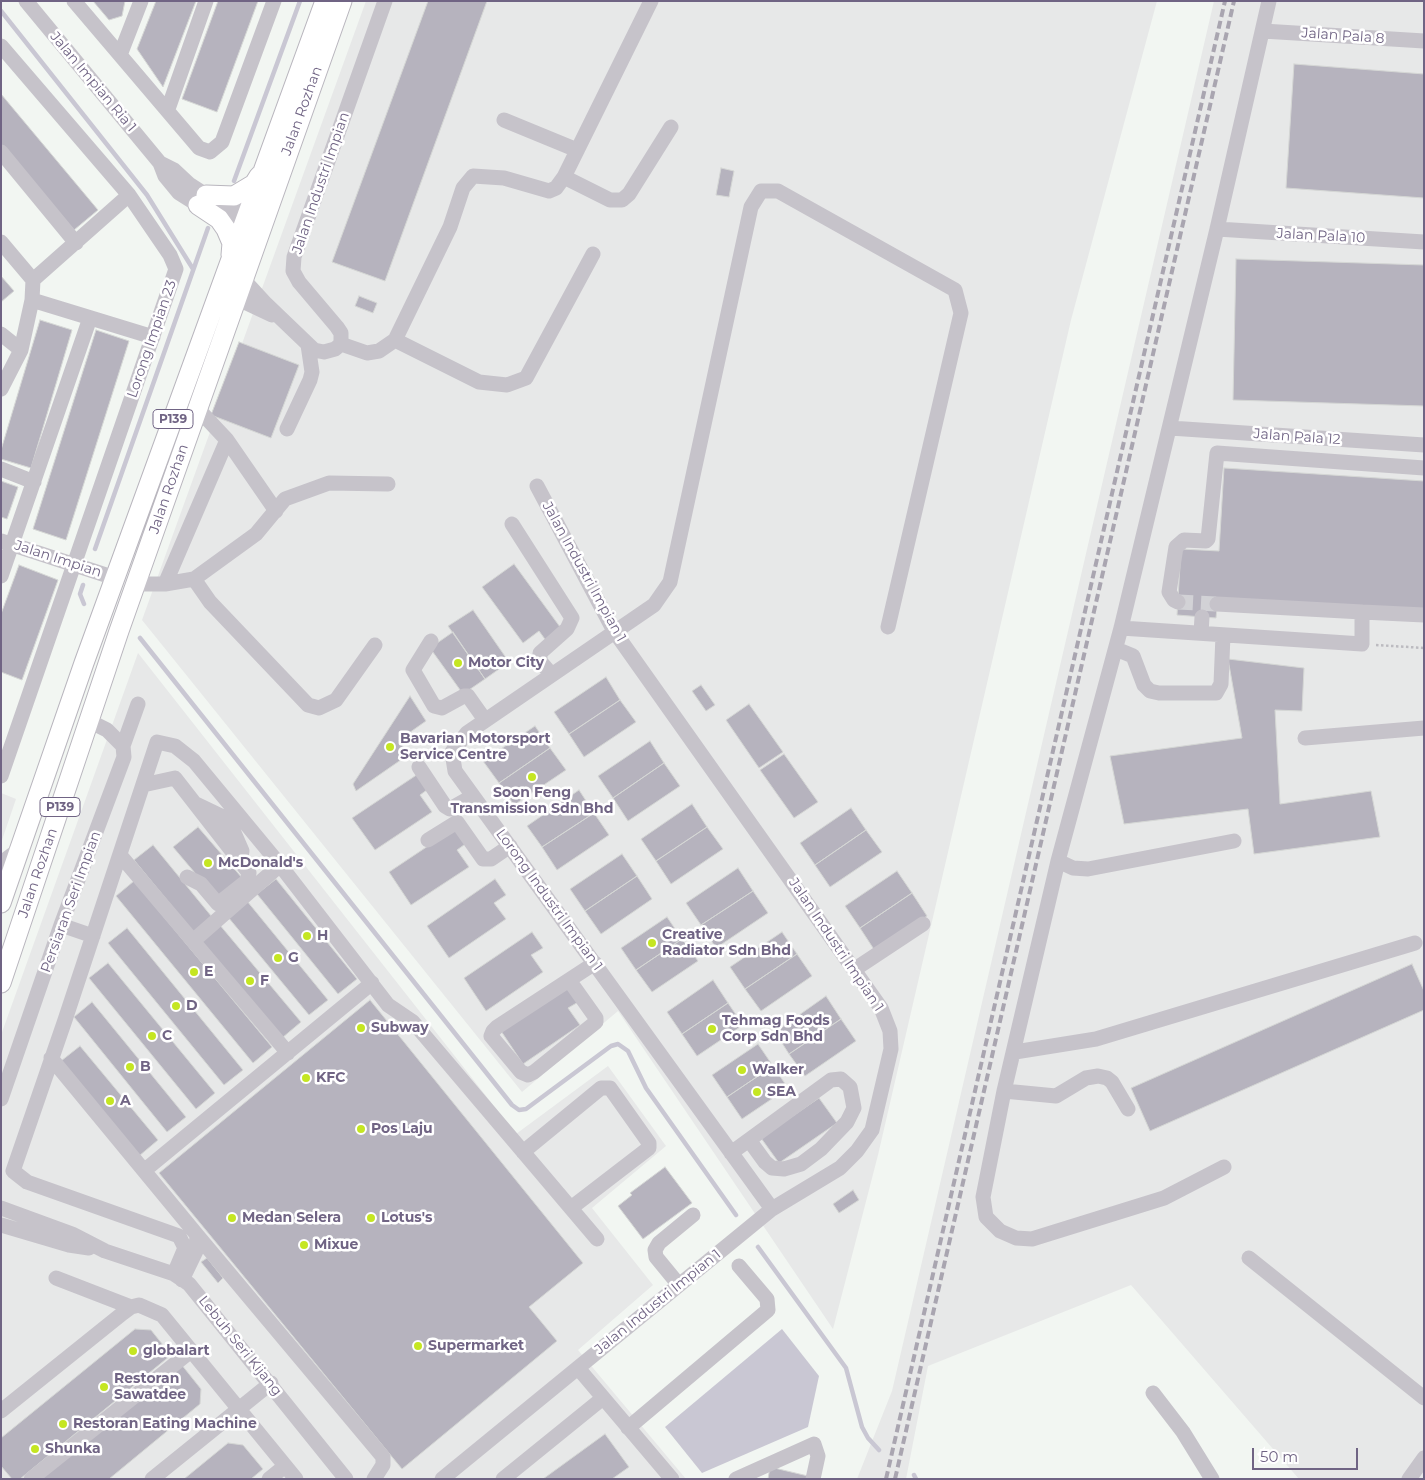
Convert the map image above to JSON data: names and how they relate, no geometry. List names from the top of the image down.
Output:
{
  "streets": {
    "main road": ["Jalan Rozhan", "P139"],
    "street": [
      "Jalan Pala 8",
      "Jalan Impian Ria 1",
      "Jalan Industri Impian",
      "Jalan Pala 10",
      "Lorong Impian 23",
      "Jalan Pala 12",
      "Jalan Impian",
      "Jalan Industri Impian 1",
      "Lorong Industri Impian 1",
      "Persiaran Seri Impian",
      "Lebuh Seri Kijang"
    ]
  },
  "crossings": [
    ["Jalan Impian Ria 1", "Jalan Rozhan"],
    ["Jalan Rozhan", "Jalan Impian"],
    ["Lorong Impian 23", "Jalan Impian"],
    ["Jalan Industri Impian 1", "Lorong Industri Impian 1"]
  ],
  "places": [
    "Motor City",
    "Bavarian Motorsport Service Centre",
    "Soon Feng Transmission Sdn Bhd",
    "McDonald's",
    "H",
    "Creative Radiator Sdn Bhd",
    "G",
    "E",
    "F",
    "D",
    "Subway",
    "Tehmag Foods Corp Sdn Bhd",
    "C",
    "B",
    "Walker",
    "KFC",
    "SEA",
    "A",
    "Pos Laju",
    "Medan Selera",
    "Lotus's",
    "Mixue",
    "Supermarket",
    "globalart",
    "Restoran Sawatdee",
    "Restoran Eating Machine",
    "Shunka"
  ],
  "scale_bar": "50 m"
}
